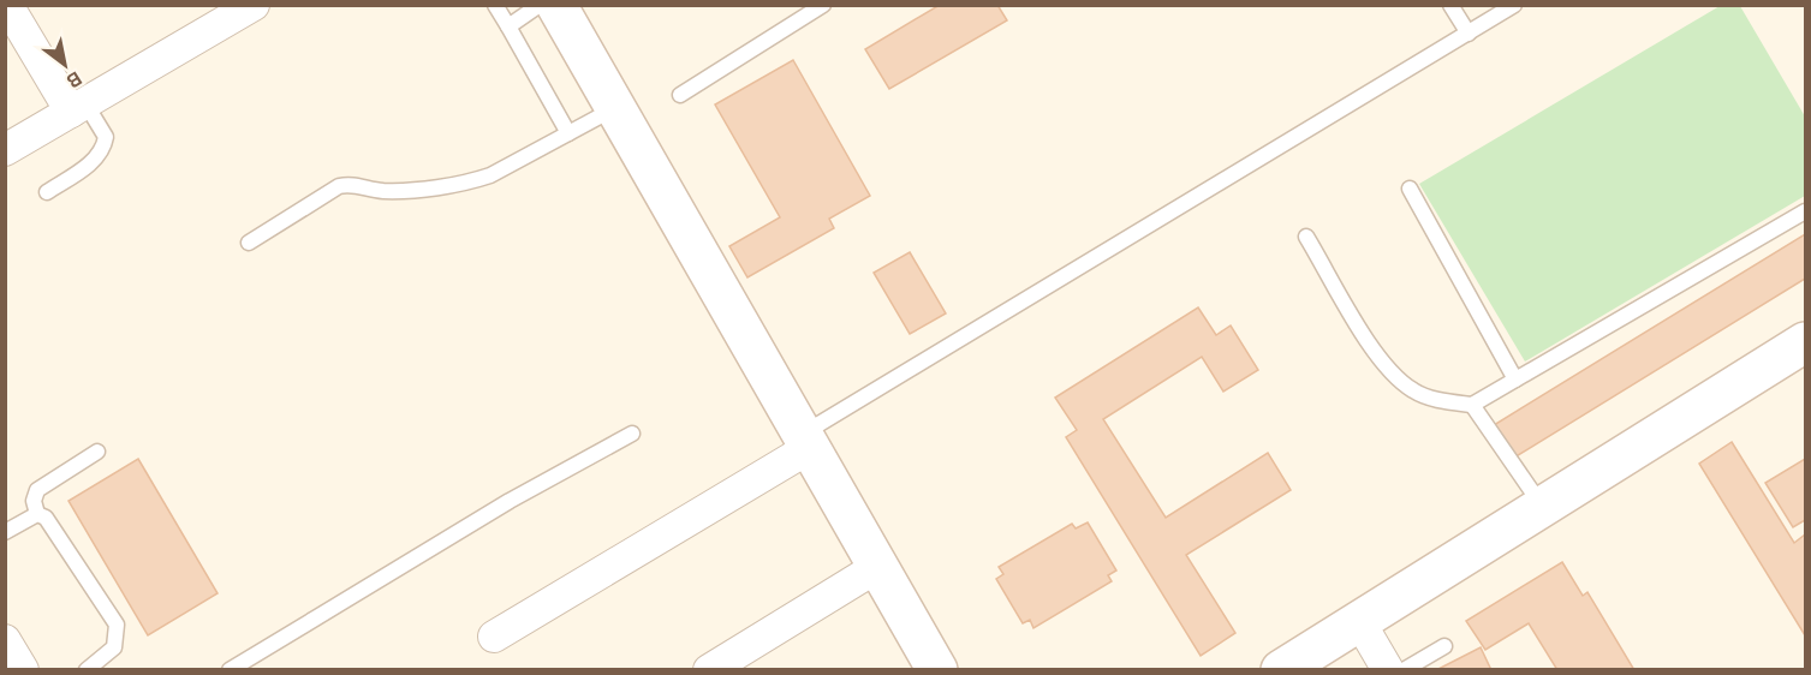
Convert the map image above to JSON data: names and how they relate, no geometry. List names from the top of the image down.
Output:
{
  "north": "bottom right"
}
